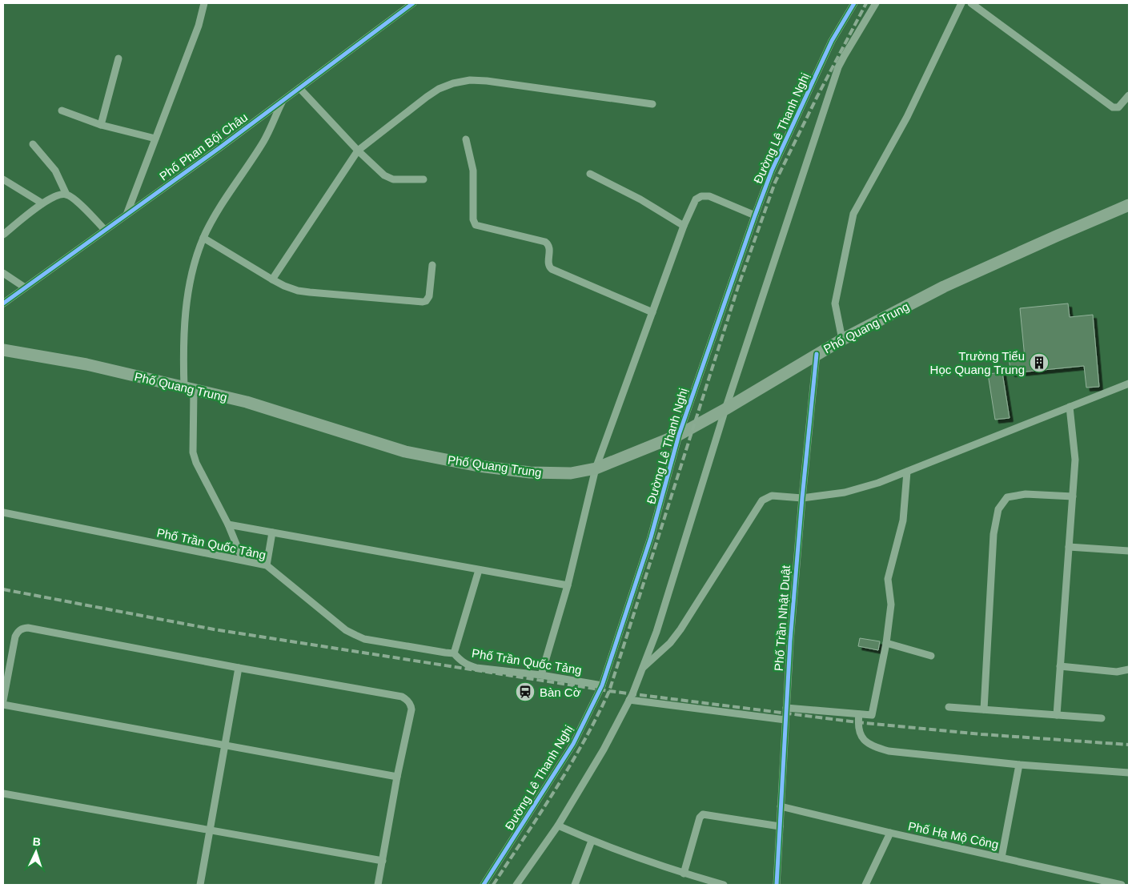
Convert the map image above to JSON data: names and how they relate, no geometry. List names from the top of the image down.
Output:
{
  "streets": {
    "main road": ["Phố Quang Trung"],
    "street": [
      "Đường Lê Thanh Nghị",
      "Phố Phan Bội Châu",
      "Phố Trần Quốc Tảng",
      "Phố Trần Nhật Duật",
      "Phố Hạ Mộ Công"
    ]
  },
  "crossings": [
    ["Đường Lê Thanh Nghị", "Phố Quang Trung"],
    ["Đường Lê Thanh Nghị", "Phố Trần Quốc Tảng"],
    ["Phố Quang Trung", "Phố Trần Nhật Duật"],
    ["Phố Trần Nhật Duật", "Phố Hạ Mộ Công"]
  ],
  "places": {
    "building": ["Trường Tiểu Học Quang Trung"],
    "station": ["Bàn Cờ"]
  },
  "north": "top"
}
